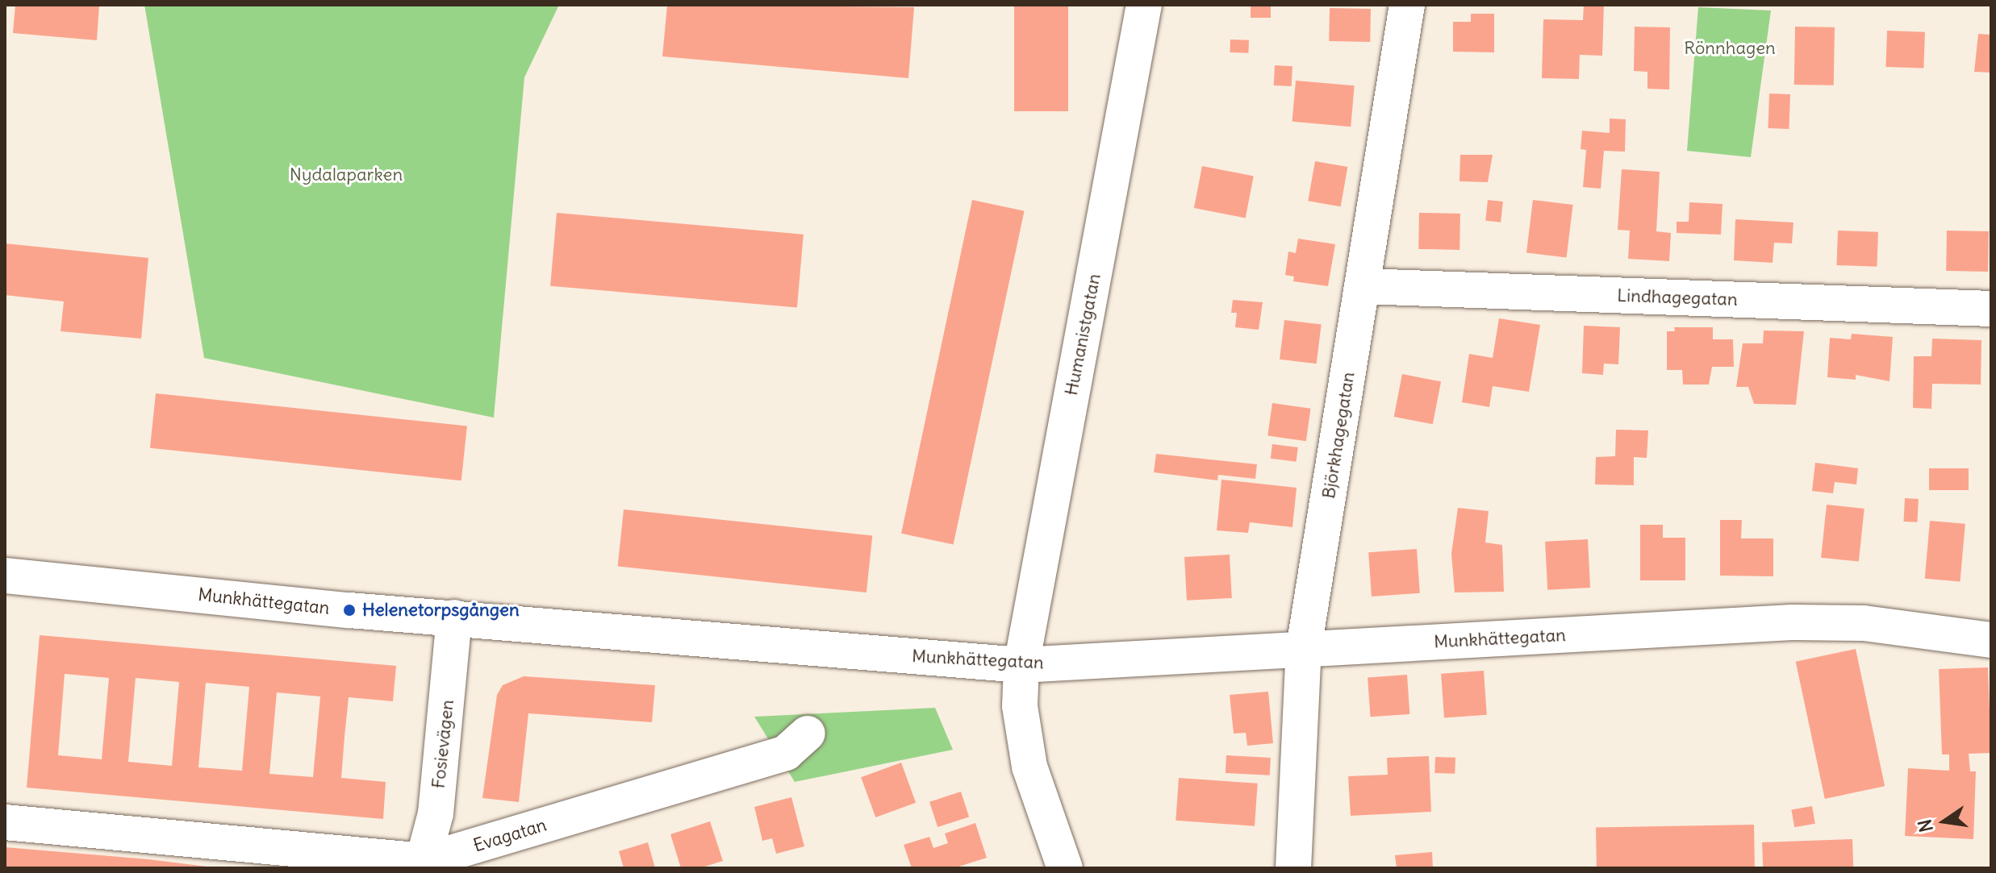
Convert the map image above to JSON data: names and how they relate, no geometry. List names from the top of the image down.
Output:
{
  "streets": {
    "street": [
      "Lindhagegatan",
      "Humanistgatan",
      "Björkhagegatan",
      "Munkhättegatan",
      "Fosievägen",
      "Evagatan"
    ]
  },
  "crossings": [
    ["Lindhagegatan", "Björkhagegatan"],
    ["Humanistgatan", "Munkhättegatan"],
    ["Björkhagegatan", "Munkhättegatan"],
    ["Munkhättegatan", "Fosievägen"],
    ["Fosievägen", "Evagatan"]
  ],
  "parks": ["Rönnhagen", "Nydalaparken"],
  "places": ["Helenetorpsgången"],
  "north": "left"
}
